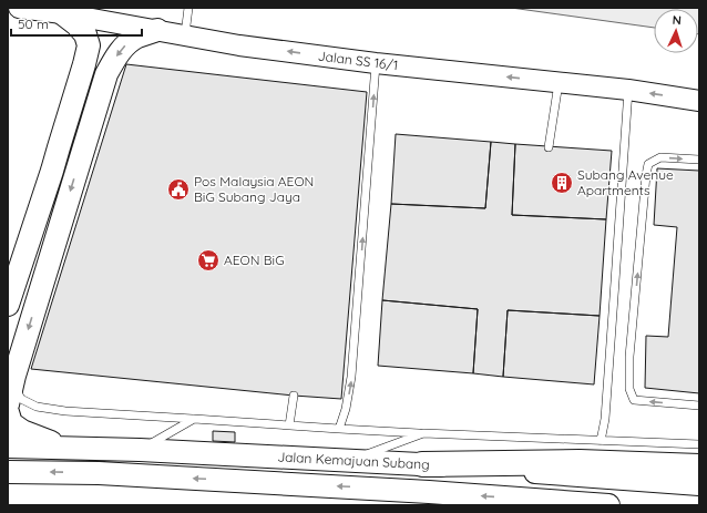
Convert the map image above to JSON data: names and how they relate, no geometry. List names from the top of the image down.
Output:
{
  "streets": {
    "main road": ["Jalan Kemajuan Subang"],
    "street": ["Jalan SS 16/1"]
  },
  "one_way": ["Jalan SS 16/1"],
  "places": {
    "building": ["Subang Avenue Apartments"],
    "public building": ["Pos Malaysia AEON BiG Subang Jaya"],
    "supermarket": ["AEON BiG"]
  },
  "scale_bar": "50 m",
  "north": "top"
}
